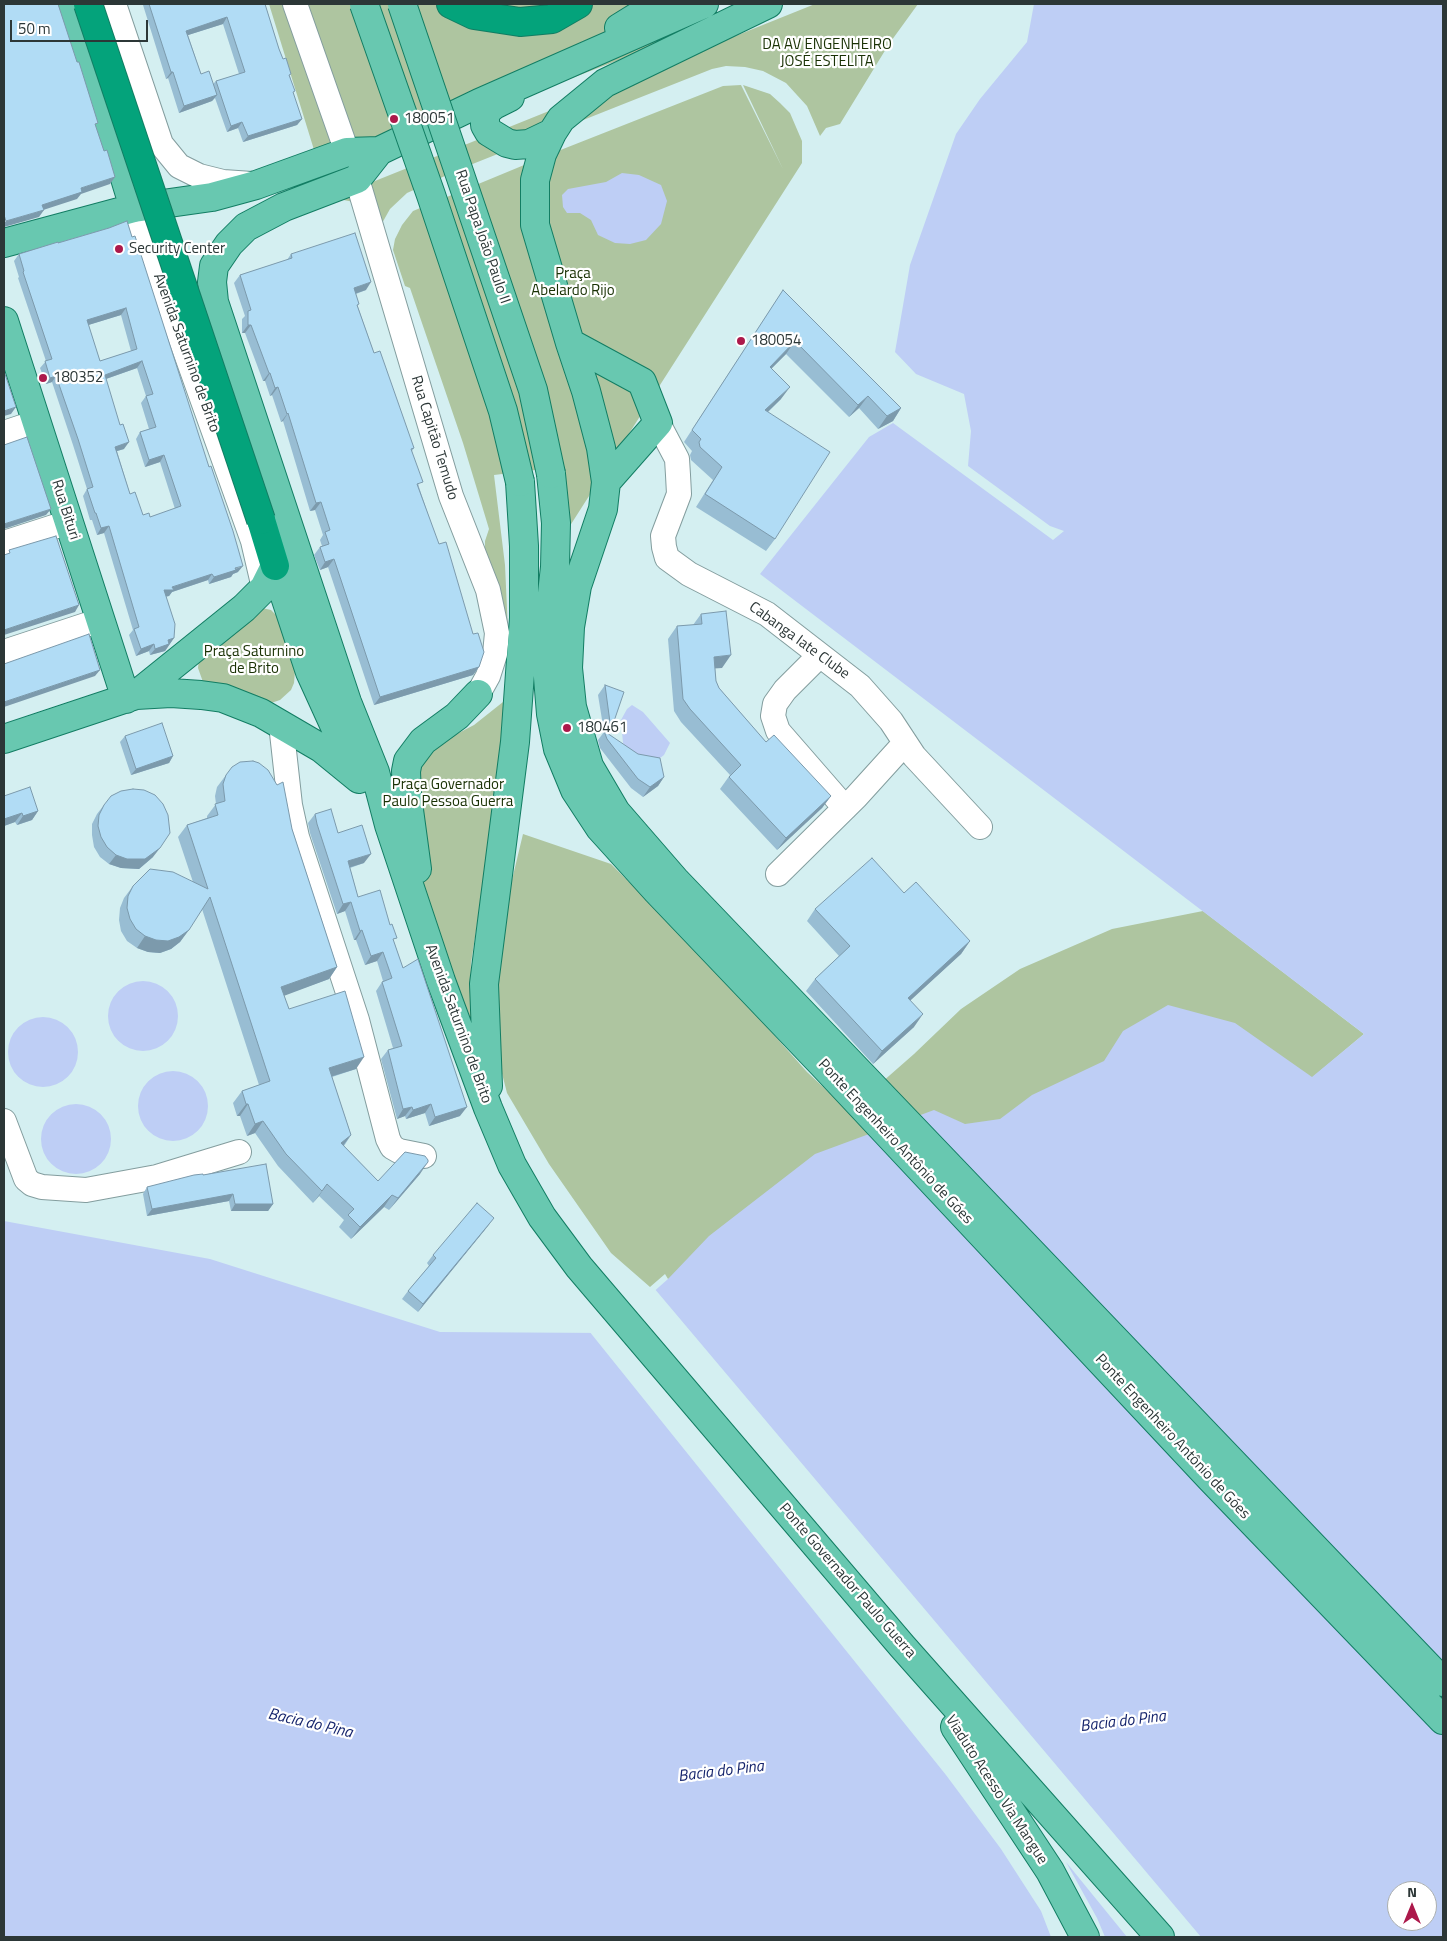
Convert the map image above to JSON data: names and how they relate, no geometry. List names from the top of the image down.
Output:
{
  "streets": {
    "main road": [
      "Rua Papa João Paulo II",
      "Avenida Saturnino de Brito",
      "Rua Bituri",
      "Ponte Engenheiro Antônio de Góes",
      "Ponte Governador Paulo Guerra",
      "Viaduto Acesso Via Mangue"
    ],
    "street": ["Rua Capitão Temudo", "Cabanga Iate Clube"]
  },
  "crossings": [
    ["Rua Papa João Paulo II", "Ponte Engenheiro Antônio de Góes"],
    ["Avenida Saturnino de Brito", "Rua Capitão Temudo"],
    ["Avenida Saturnino de Brito", "Ponte Governador Paulo Guerra"],
    ["Ponte Governador Paulo Guerra", "Viaduto Acesso Via Mangue"]
  ],
  "water": ["Bacia do Pina"],
  "parks": [
    "DA AV ENGENHEIRO JOSÉ ESTELITA",
    "Praça Abelardo Rijo",
    "Praça Saturnino de Brito",
    "Praça Governador Paulo Pessoa Guerra"
  ],
  "places": [
    "180051",
    "Security Center",
    "180054",
    "180352",
    "180461"
  ],
  "scale_bar": "50 m",
  "north": "top"
}
